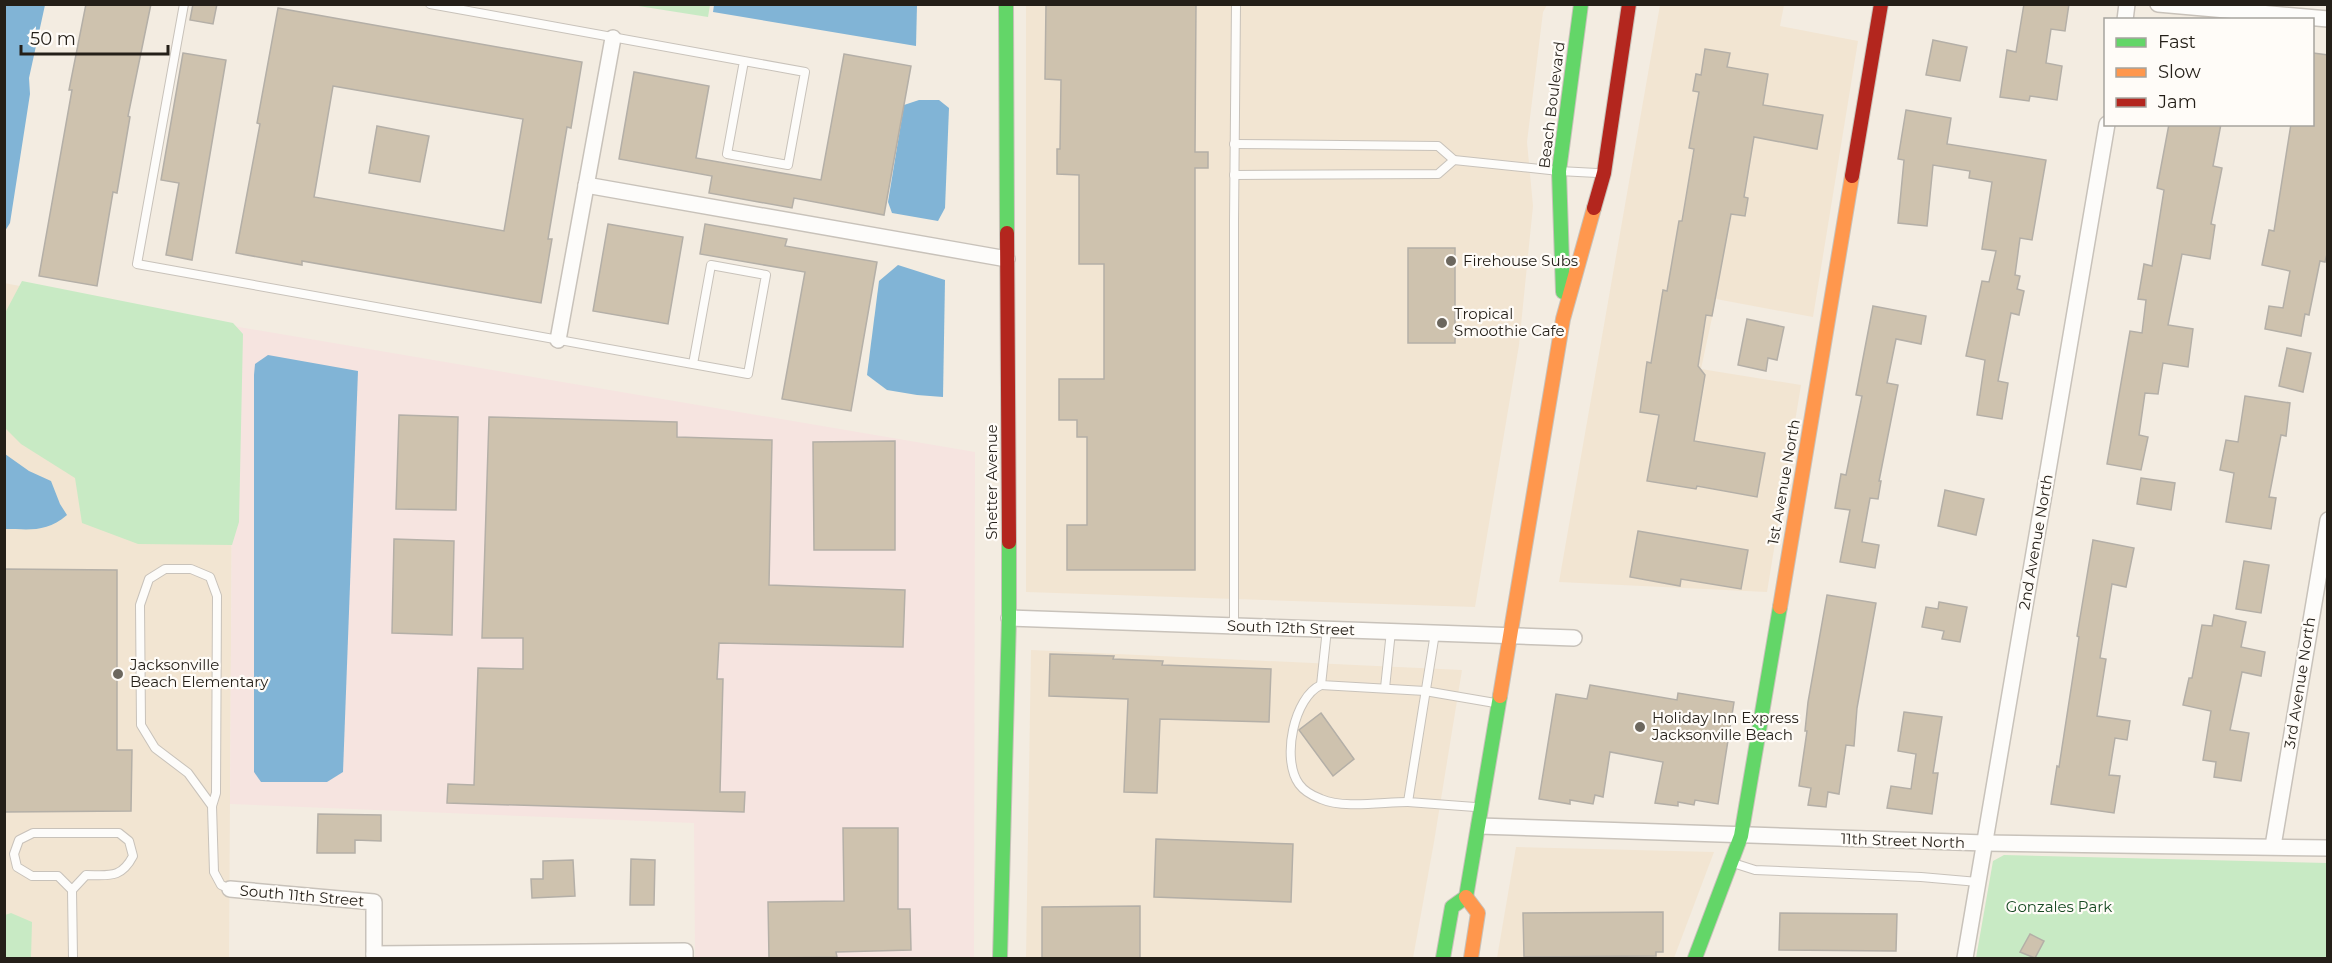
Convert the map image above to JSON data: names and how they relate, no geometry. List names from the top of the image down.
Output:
{
  "streets": {
    "main road": ["Beach Boulevard", "Shetter Avenue", "1st Avenue North"],
    "street": [
      "2nd Avenue North",
      "South 12th Street",
      "3rd Avenue North",
      "11th Street North",
      "South 11th Street"
    ]
  },
  "crossings": [
    ["Shetter Avenue", "South 12th Street"],
    ["1st Avenue North", "11th Street North"],
    ["2nd Avenue North", "11th Street North"],
    ["3rd Avenue North", "11th Street North"]
  ],
  "parks": ["Gonzales Park"],
  "places": [
    "Firehouse Subs",
    "Tropical Smoothie Cafe",
    "Jacksonville Beach Elementary",
    "Holiday Inn Express Jacksonville Beach"
  ],
  "legend": ["Fast", "Slow", "Jam"],
  "scale_bar": "50 m"
}
